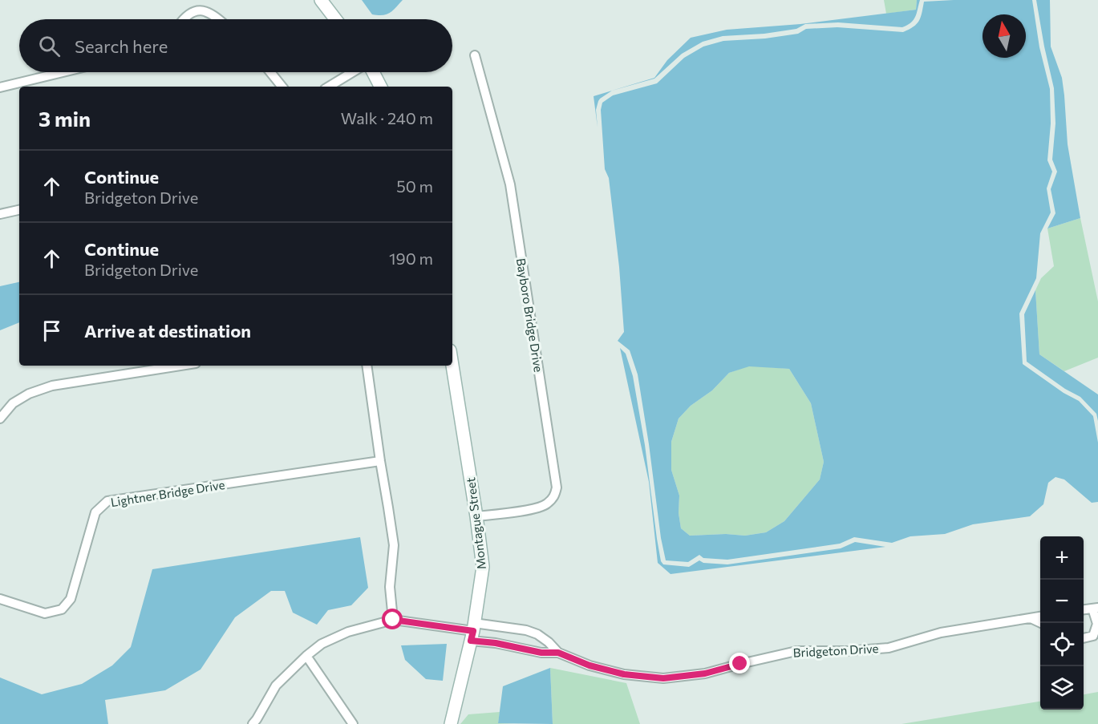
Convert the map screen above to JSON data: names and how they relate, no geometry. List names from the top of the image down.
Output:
{
  "streets": {
    "street": [
      "Bayboro Bridge Drive",
      "Lightner Bridge Drive",
      "Montague Street",
      "Bridgeton Drive"
    ]
  },
  "crossings": [
    ["Bayboro Bridge Drive", "Montague Street"],
    ["Montague Street", "Bridgeton Drive"]
  ],
  "north": "top",
  "page": {
    "search": "Search here",
    "heading": ["3 min", "Walk · 240 m"],
    "list": [
      ["Continue", "Bridgeton Drive", "50 m"],
      ["Continue", "Bridgeton Drive", "190 m"],
      "Arrive at destination"
    ],
    "map_buttons": ["+", "−"]
  }
}
